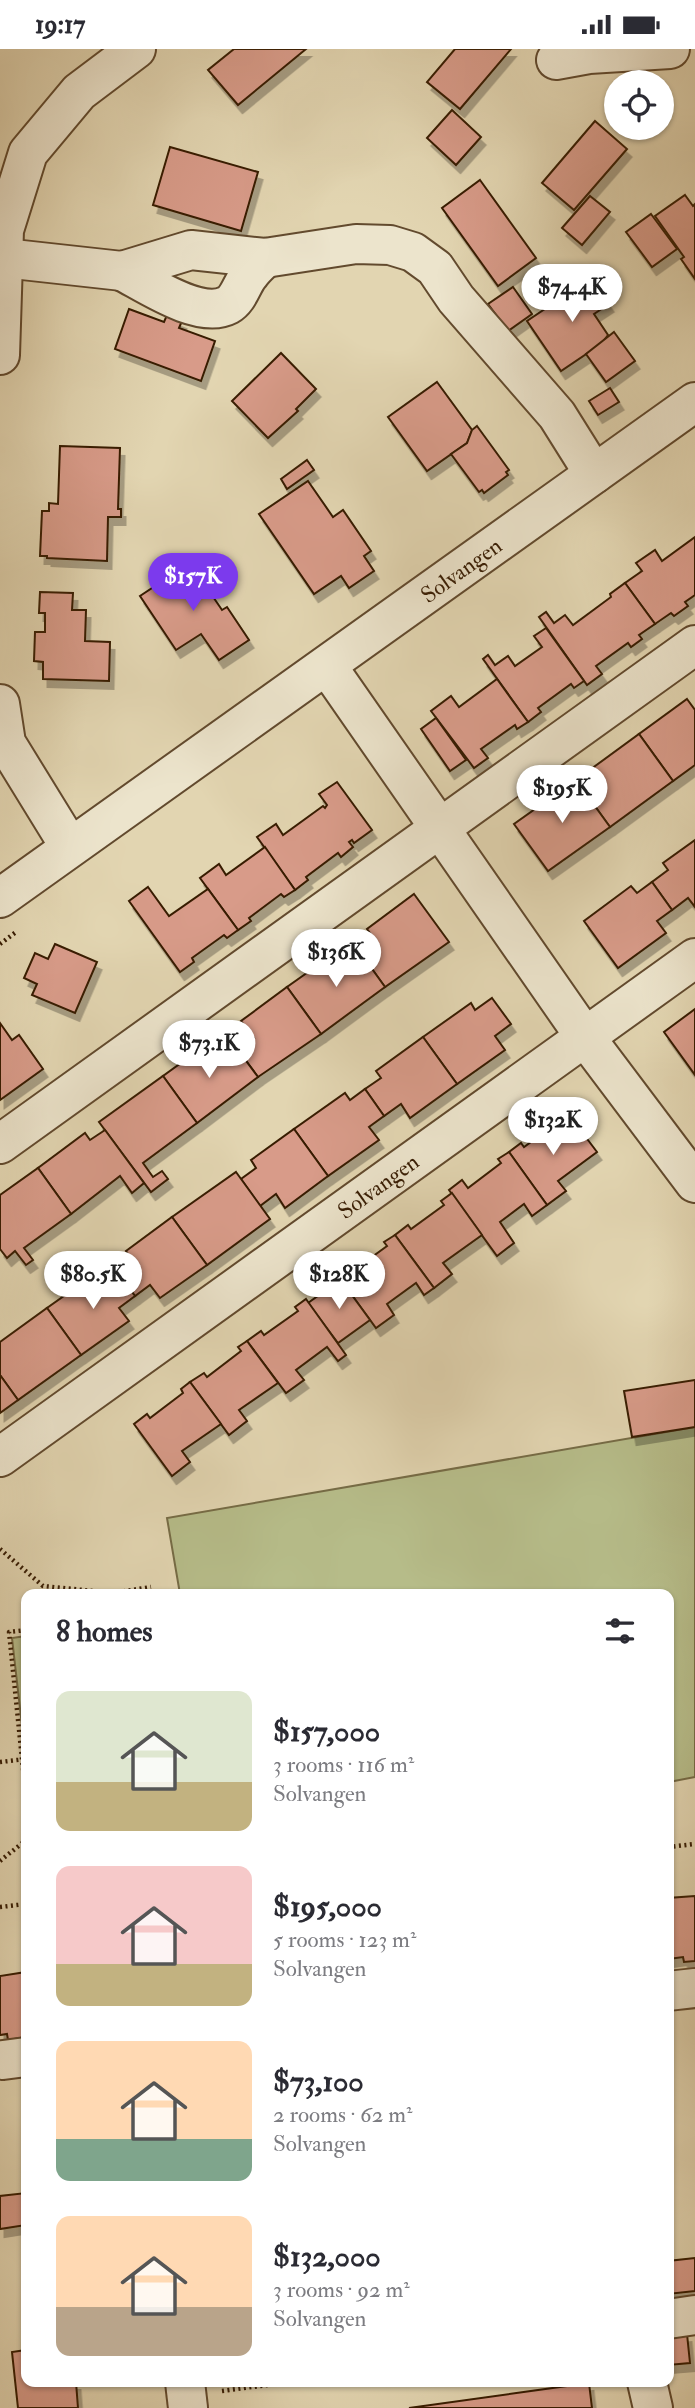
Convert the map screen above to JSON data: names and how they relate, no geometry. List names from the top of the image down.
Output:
{
  "streets": {
    "street": ["Solvangen"]
  },
  "page": {
    "status": "19:17",
    "price": [
      "$74.4K",
      "$157K",
      "$195K",
      "$136K",
      "$73.1K",
      "$132K",
      "$80.5K",
      "$128K"
    ],
    "heading": "8 homes",
    "list": [
      {
        "name": "$157,000",
        "note": "3 rooms · 116 m² · Solvangen"
      },
      {
        "name": "$195,000",
        "note": "5 rooms · 123 m² · Solvangen"
      },
      {
        "name": "$73,100",
        "note": "2 rooms · 62 m² · Solvangen"
      },
      {
        "name": "$132,000",
        "note": "3 rooms · 92 m² · Solvangen"
      }
    ]
  }
}
